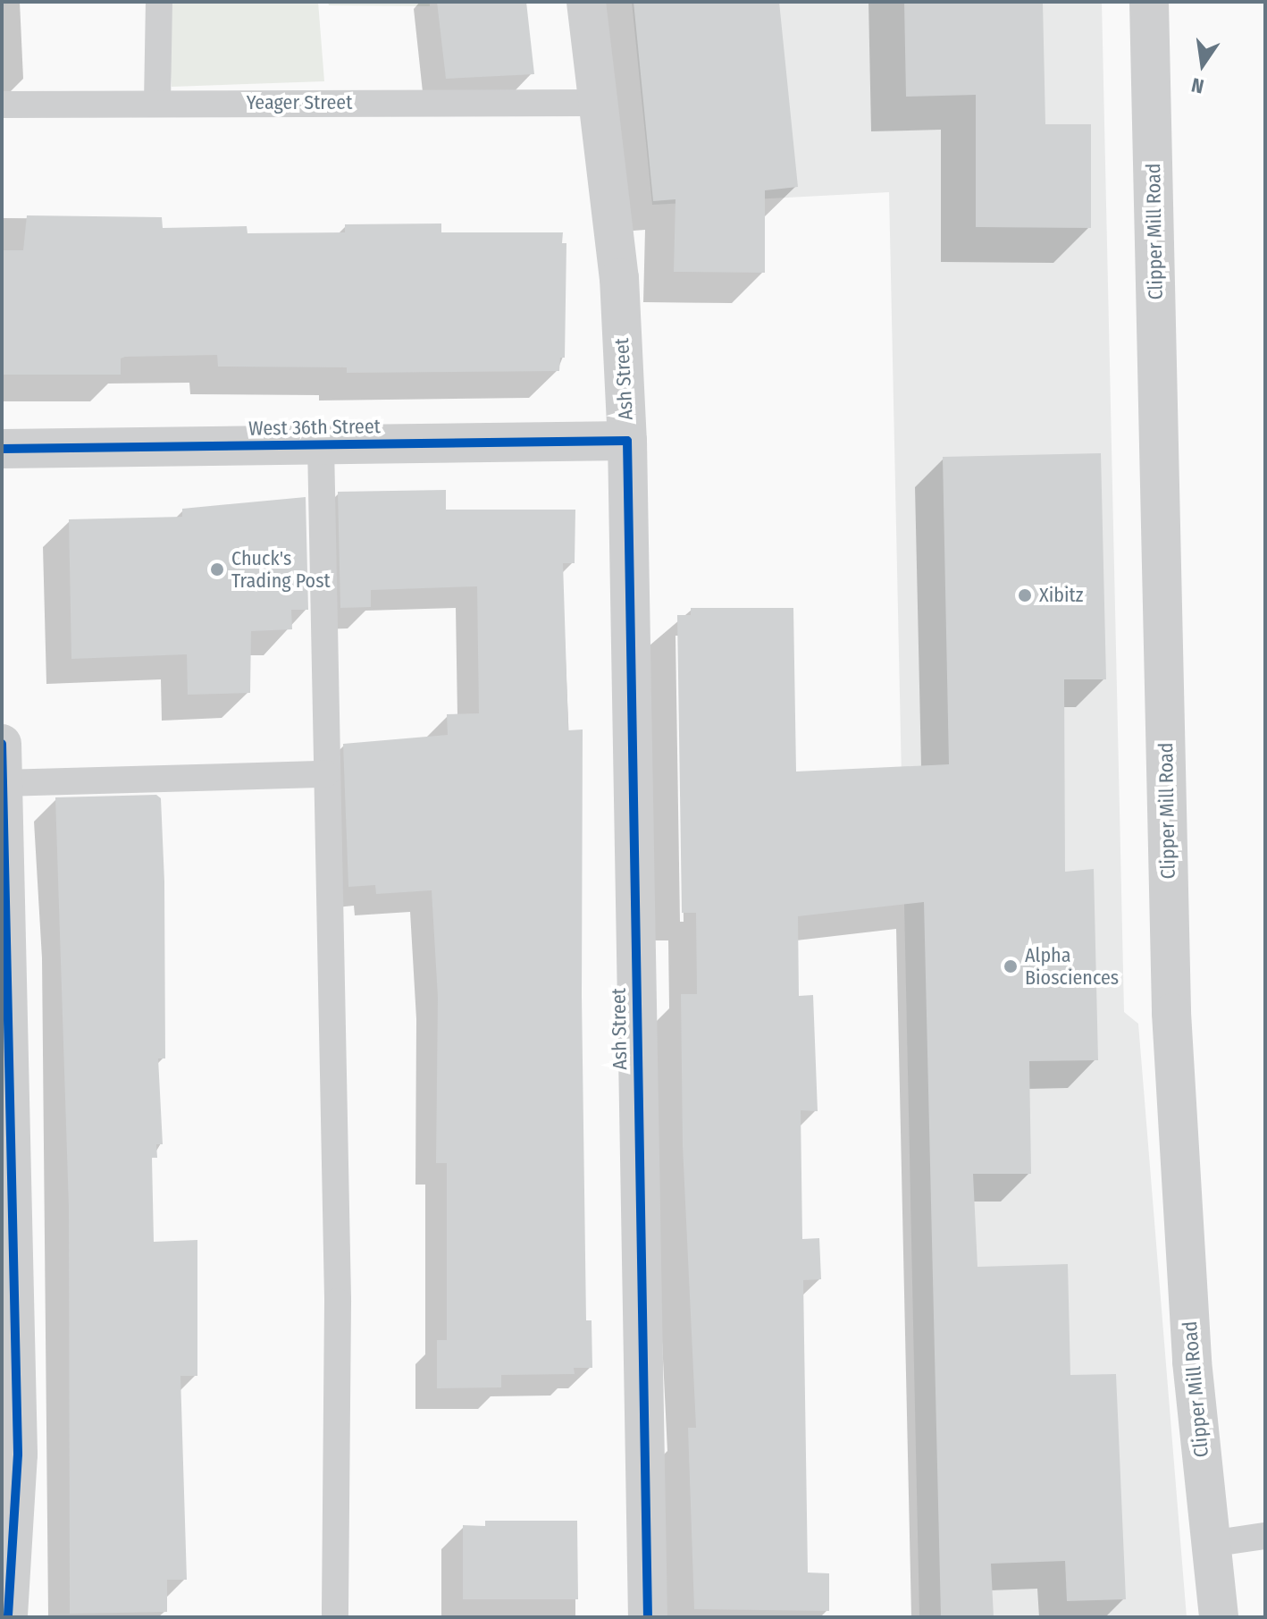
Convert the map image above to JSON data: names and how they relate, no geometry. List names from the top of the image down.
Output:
{
  "streets": {
    "street": ["Clipper Mill Road", "Ash Street", "West 36th Street"],
    "lane": ["Yeager Street"]
  },
  "crossings": [
    ["Yeager Street", "Ash Street"],
    ["Ash Street", "West 36th Street"]
  ],
  "places": ["Chuck's Trading Post", "Xibitz", "Alpha Biosciences"],
  "north": "bottom"
}
